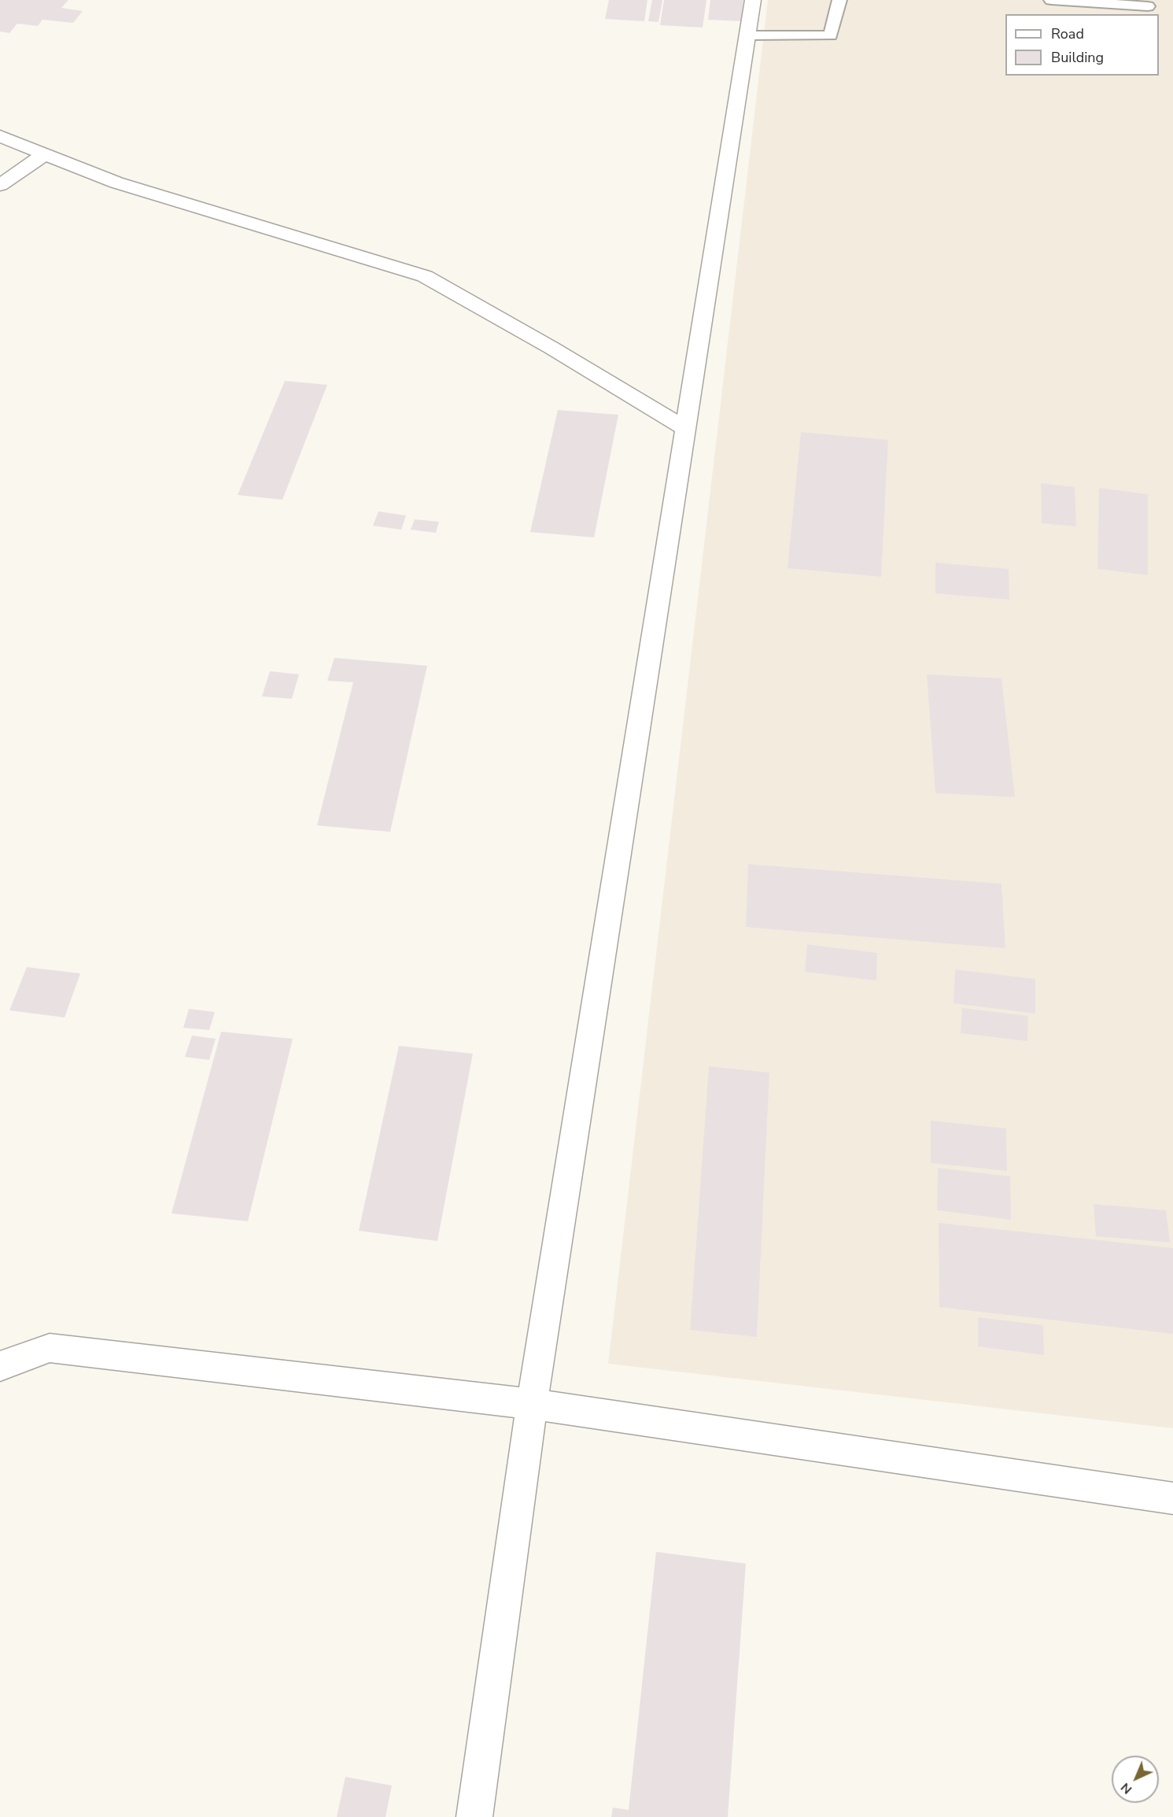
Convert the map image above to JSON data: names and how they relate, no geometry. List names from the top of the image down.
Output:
{
  "legend": ["Road", "Building"],
  "north": "bottom left"
}
